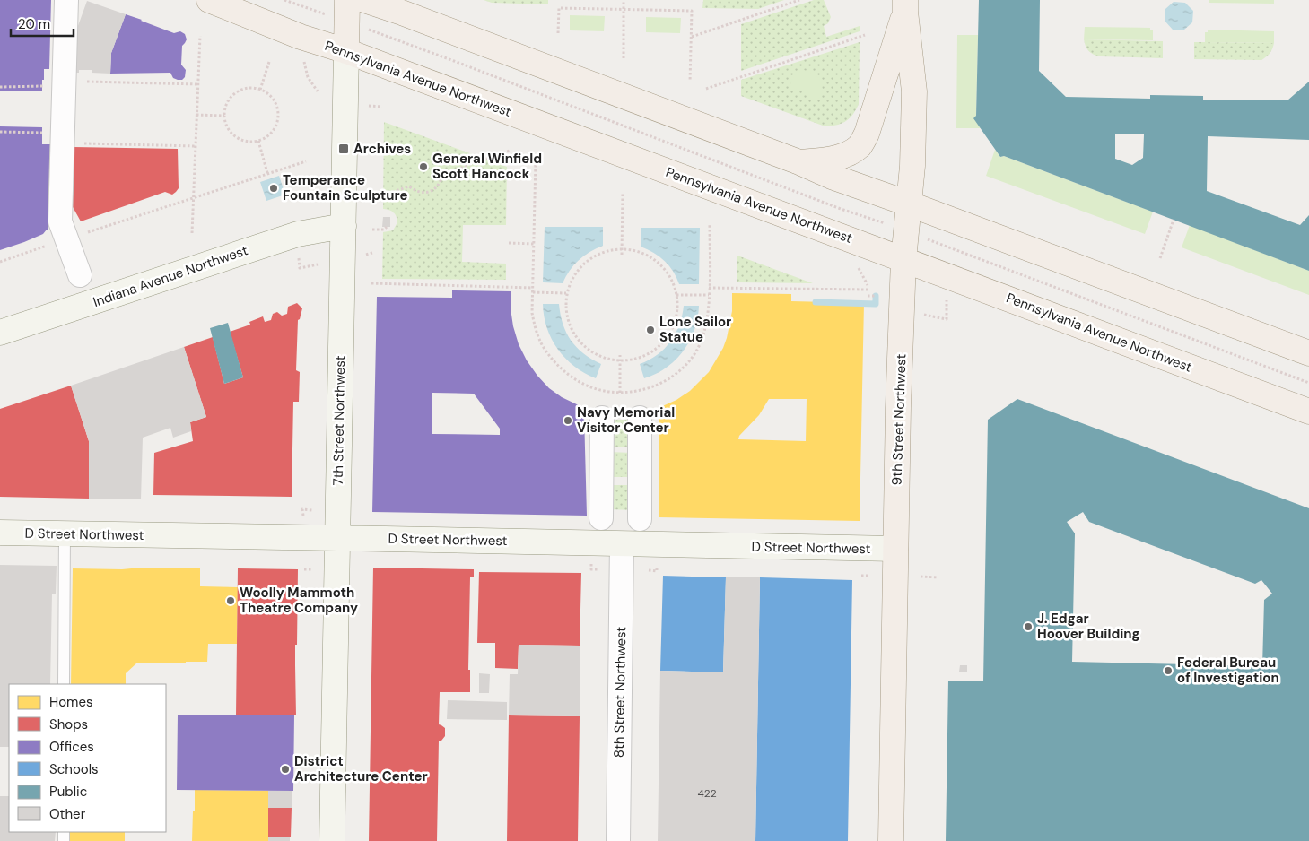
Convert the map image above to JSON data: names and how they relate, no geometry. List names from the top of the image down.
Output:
{
  "streets": {
    "main road": ["Pennsylvania Avenue Northwest", "9th Street Northwest", "7th Street Northwest"],
    "street": ["Indiana Avenue Northwest", "D Street Northwest", "8th Street Northwest"]
  },
  "crossings": [
    ["Pennsylvania Avenue Northwest", "9th Street Northwest"],
    ["Pennsylvania Avenue Northwest", "7th Street Northwest"],
    ["Indiana Avenue Northwest", "7th Street Northwest"],
    ["9th Street Northwest", "D Street Northwest"],
    ["7th Street Northwest", "D Street Northwest"],
    ["D Street Northwest", "8th Street Northwest"]
  ],
  "places": {
    "transit": ["Archives"],
    "other": [
      "General Winfield Scott Hancock",
      "Temperance Fountain Sculpture",
      "Lone Sailor Statue",
      "Navy Memorial Visitor Center",
      "Woolly Mammoth Theatre Company",
      "J. Edgar Hoover Building",
      "Federal Bureau of Investigation",
      "District Architecture Center"
    ]
  },
  "house_numbers": ["422"],
  "legend": [
    "Homes",
    "Shops",
    "Offices",
    "Schools",
    "Public",
    "Other"
  ],
  "scale_bar": "20 m"
}
